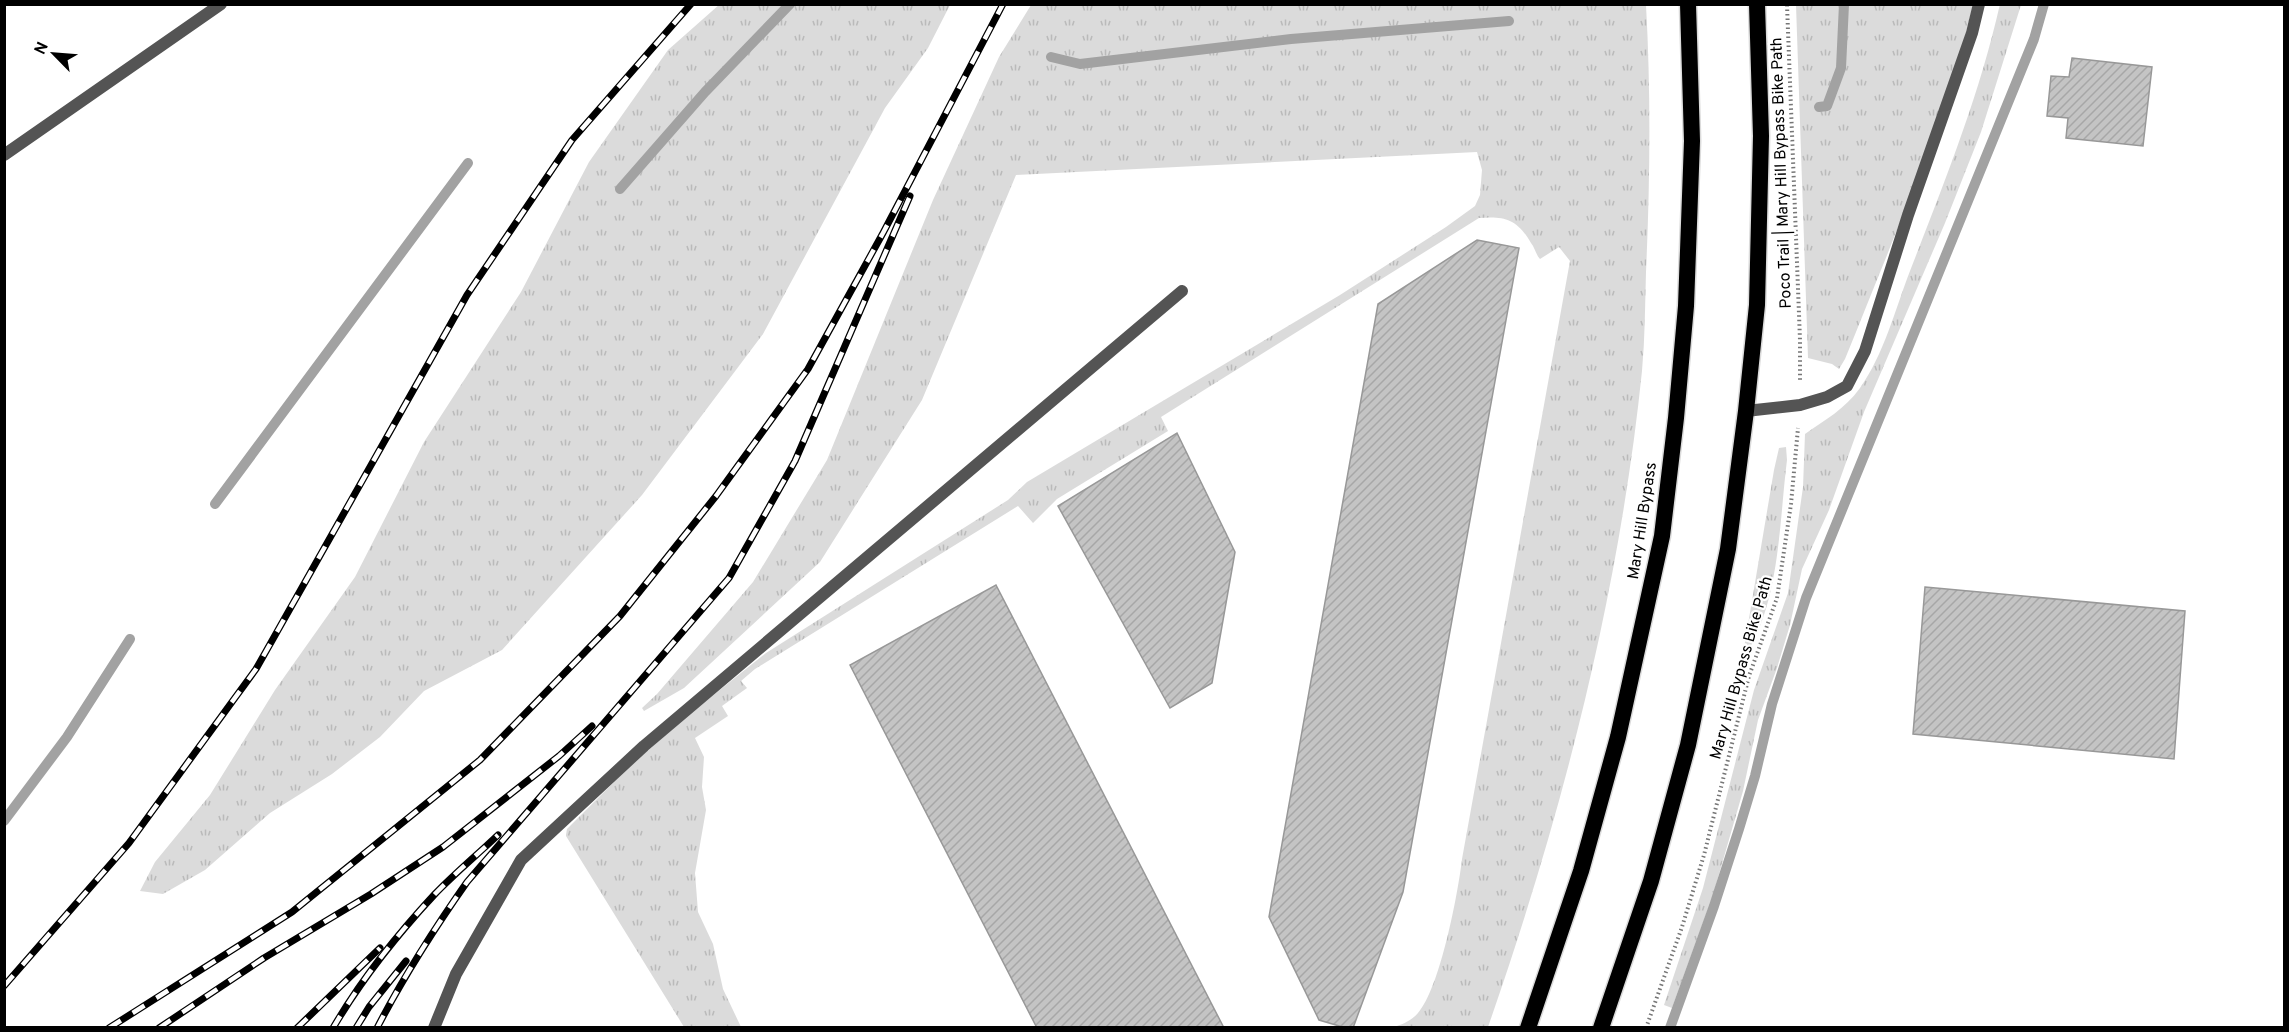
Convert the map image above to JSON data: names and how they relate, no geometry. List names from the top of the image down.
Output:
{
  "streets": {
    "highway": ["Mary Hill Bypass"],
    "path": ["Poco Trail | Mary Hill Bypass Bike Path", "Mary Hill Bypass Bike Path"]
  },
  "crossings": [
    ["Poco Trail | Mary Hill Bypass Bike Path", "Mary Hill Bypass Bike Path"]
  ],
  "north": "top left"
}
